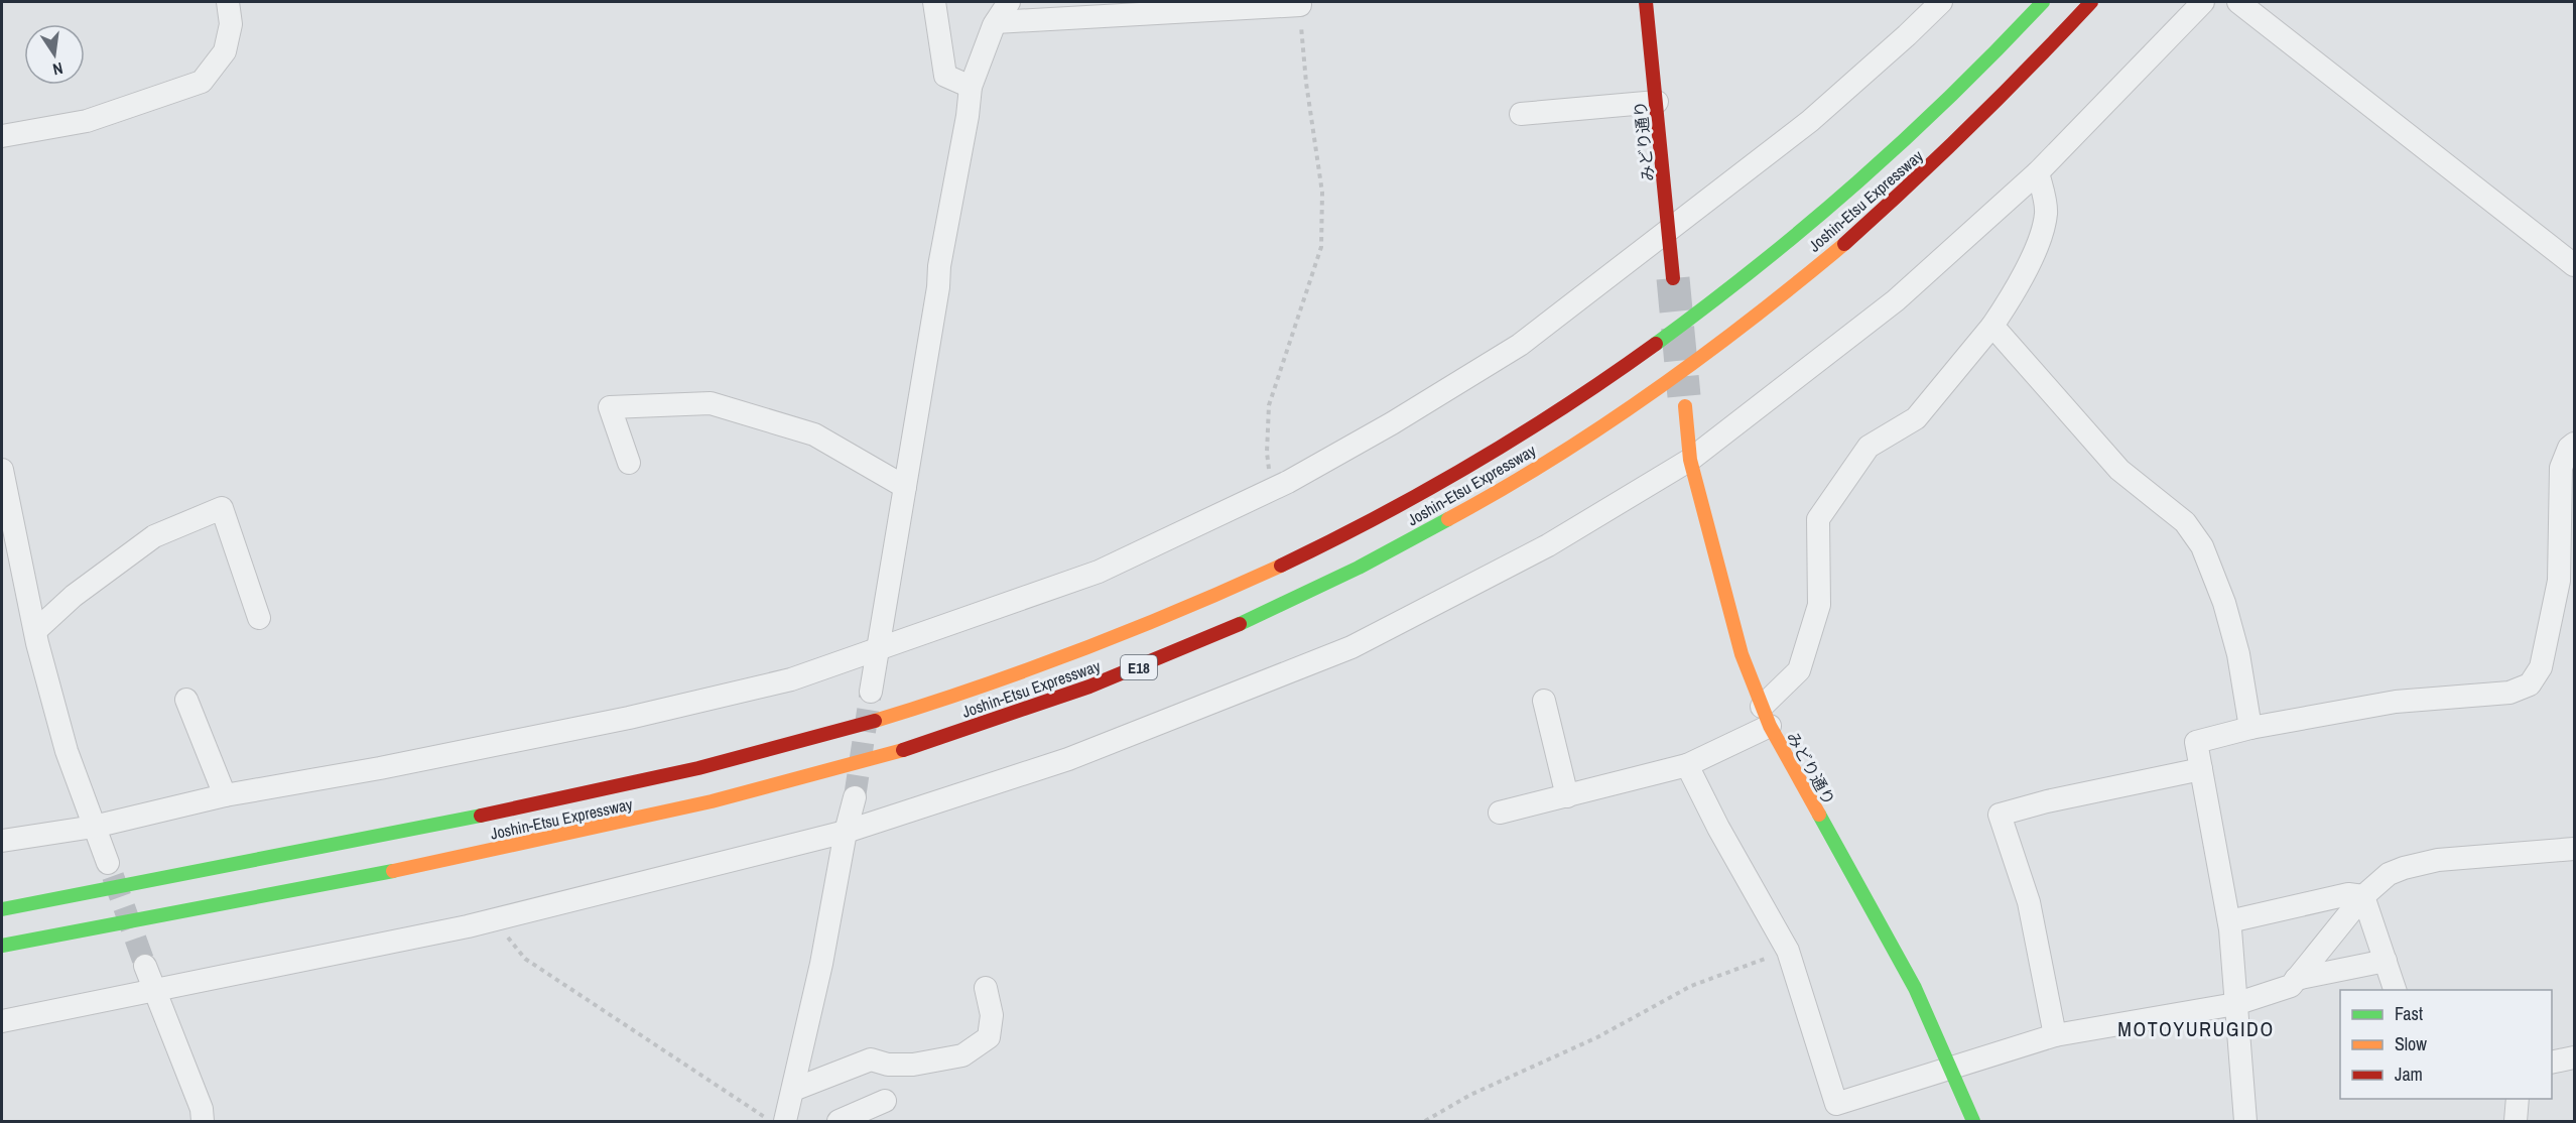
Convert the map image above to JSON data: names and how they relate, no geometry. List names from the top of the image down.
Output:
{
  "streets": {
    "main road": ["みどり通り", "Joshin-Etsu Expressway", "E18"]
  },
  "districts": ["MOTOYURUGIDO"],
  "legend": ["Fast", "Slow", "Jam"],
  "north": "bottom"
}
